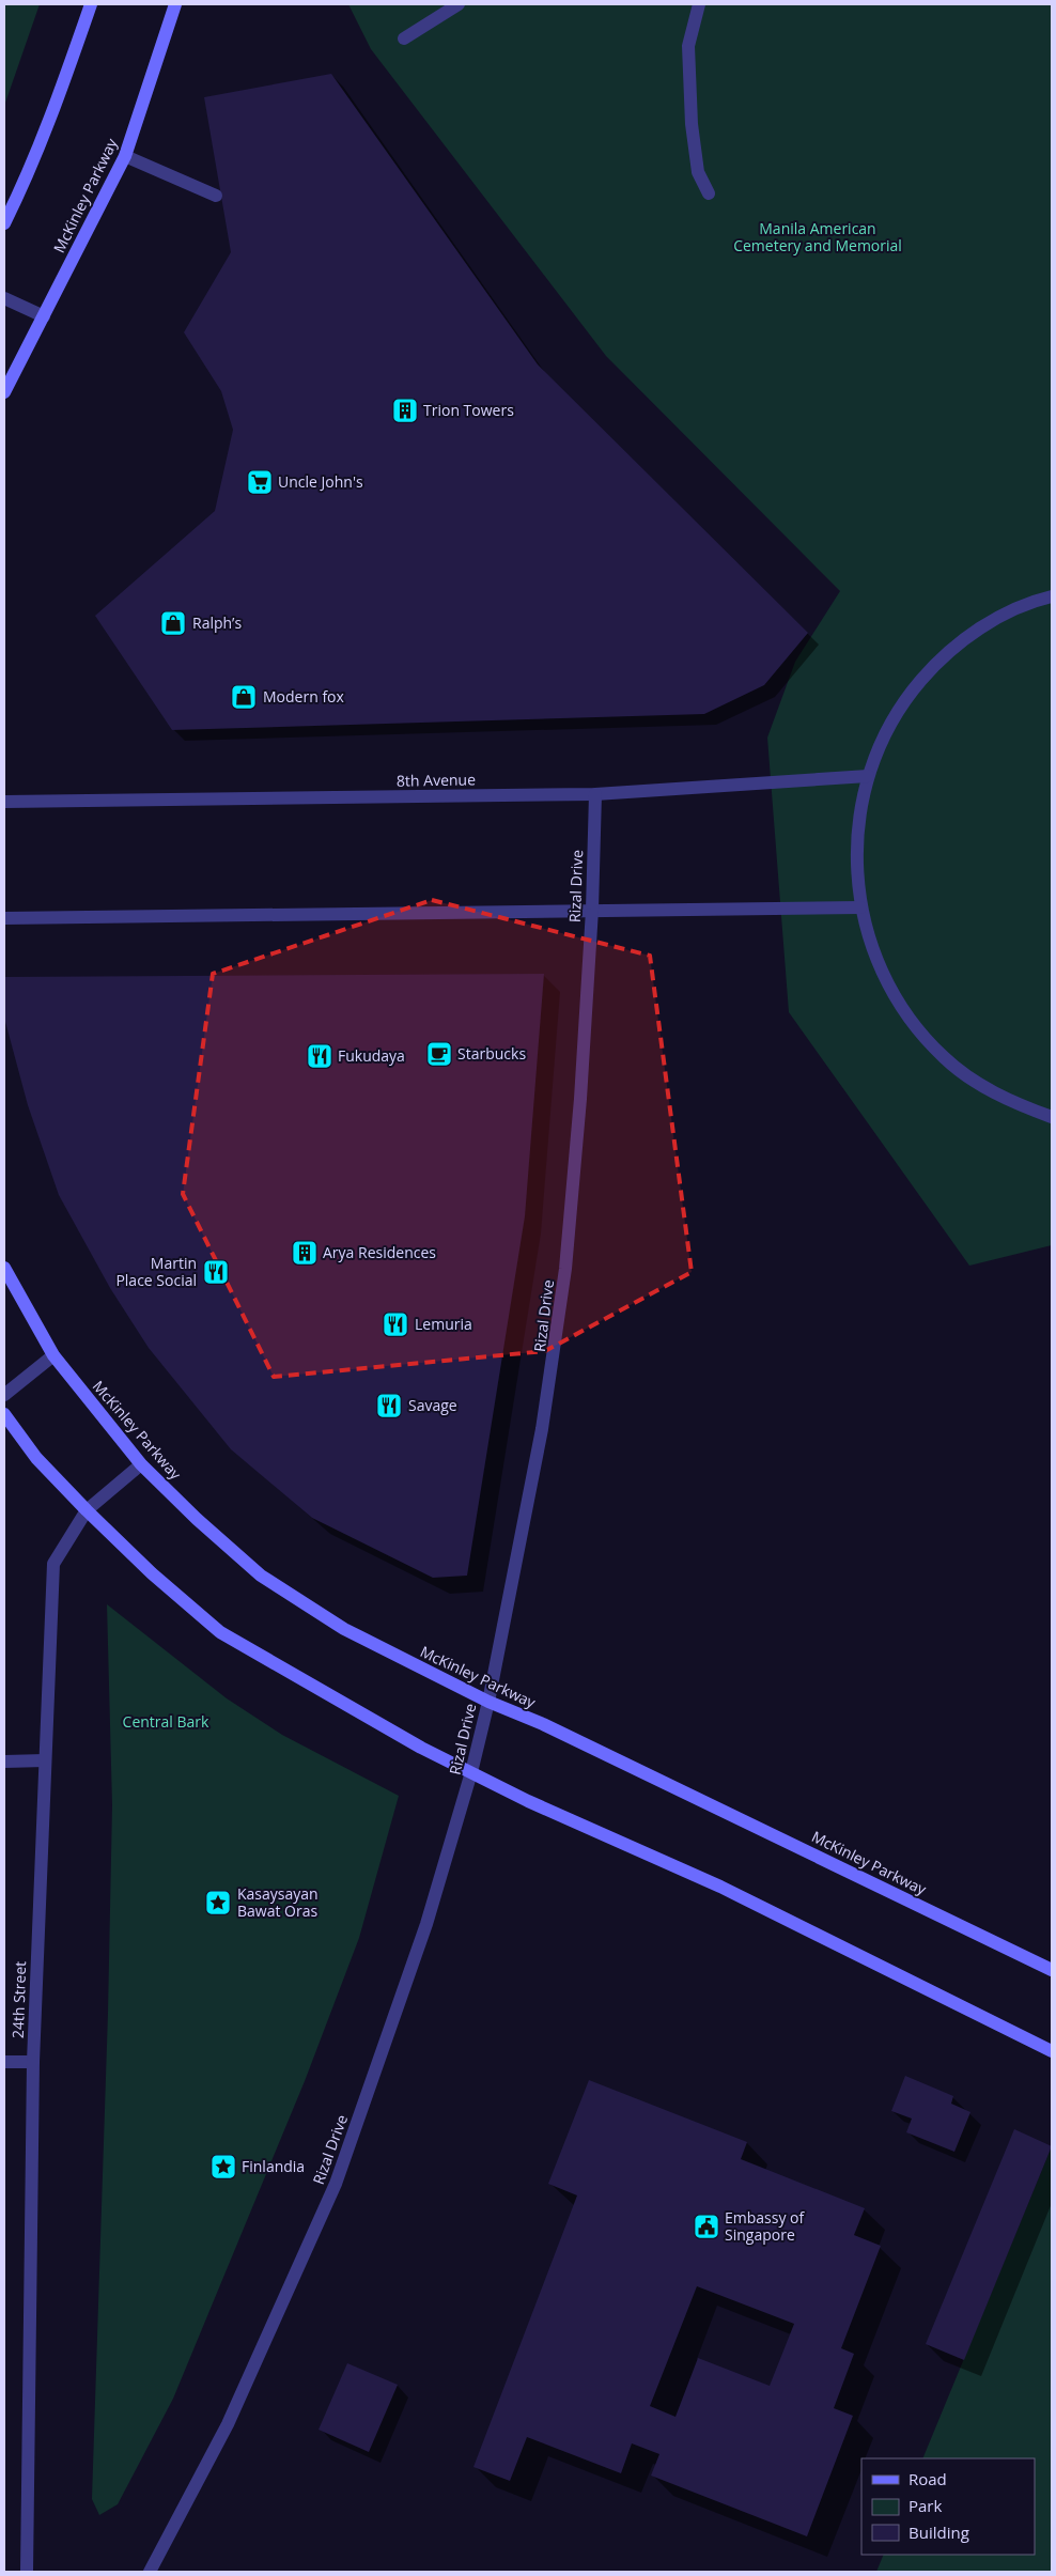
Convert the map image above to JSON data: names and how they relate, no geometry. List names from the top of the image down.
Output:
{
  "streets": {
    "main road": ["McKinley Parkway"],
    "street": ["8th Avenue", "Rizal Drive", "24th Street"]
  },
  "crossings": [
    ["McKinley Parkway", "Rizal Drive"],
    ["McKinley Parkway", "24th Street"],
    ["8th Avenue", "Rizal Drive"]
  ],
  "parks": ["Manila American Cemetery and Memorial", "Central Bark"],
  "places": {
    "building": ["Trion Towers", "Arya Residences"],
    "supermarket": ["Uncle John's"],
    "shop": ["Ralph’s", "Modern fox"],
    "cafe": ["Starbucks"],
    "restaurant": [
      "Fukudaya",
      "Martin Place Social",
      "Lemuria",
      "Savage"
    ],
    "place": ["Kasaysayan Bawat Oras", "Finlandia"],
    "public building": ["Embassy of Singapore"]
  },
  "legend": ["Road", "Park", "Building"]
}
